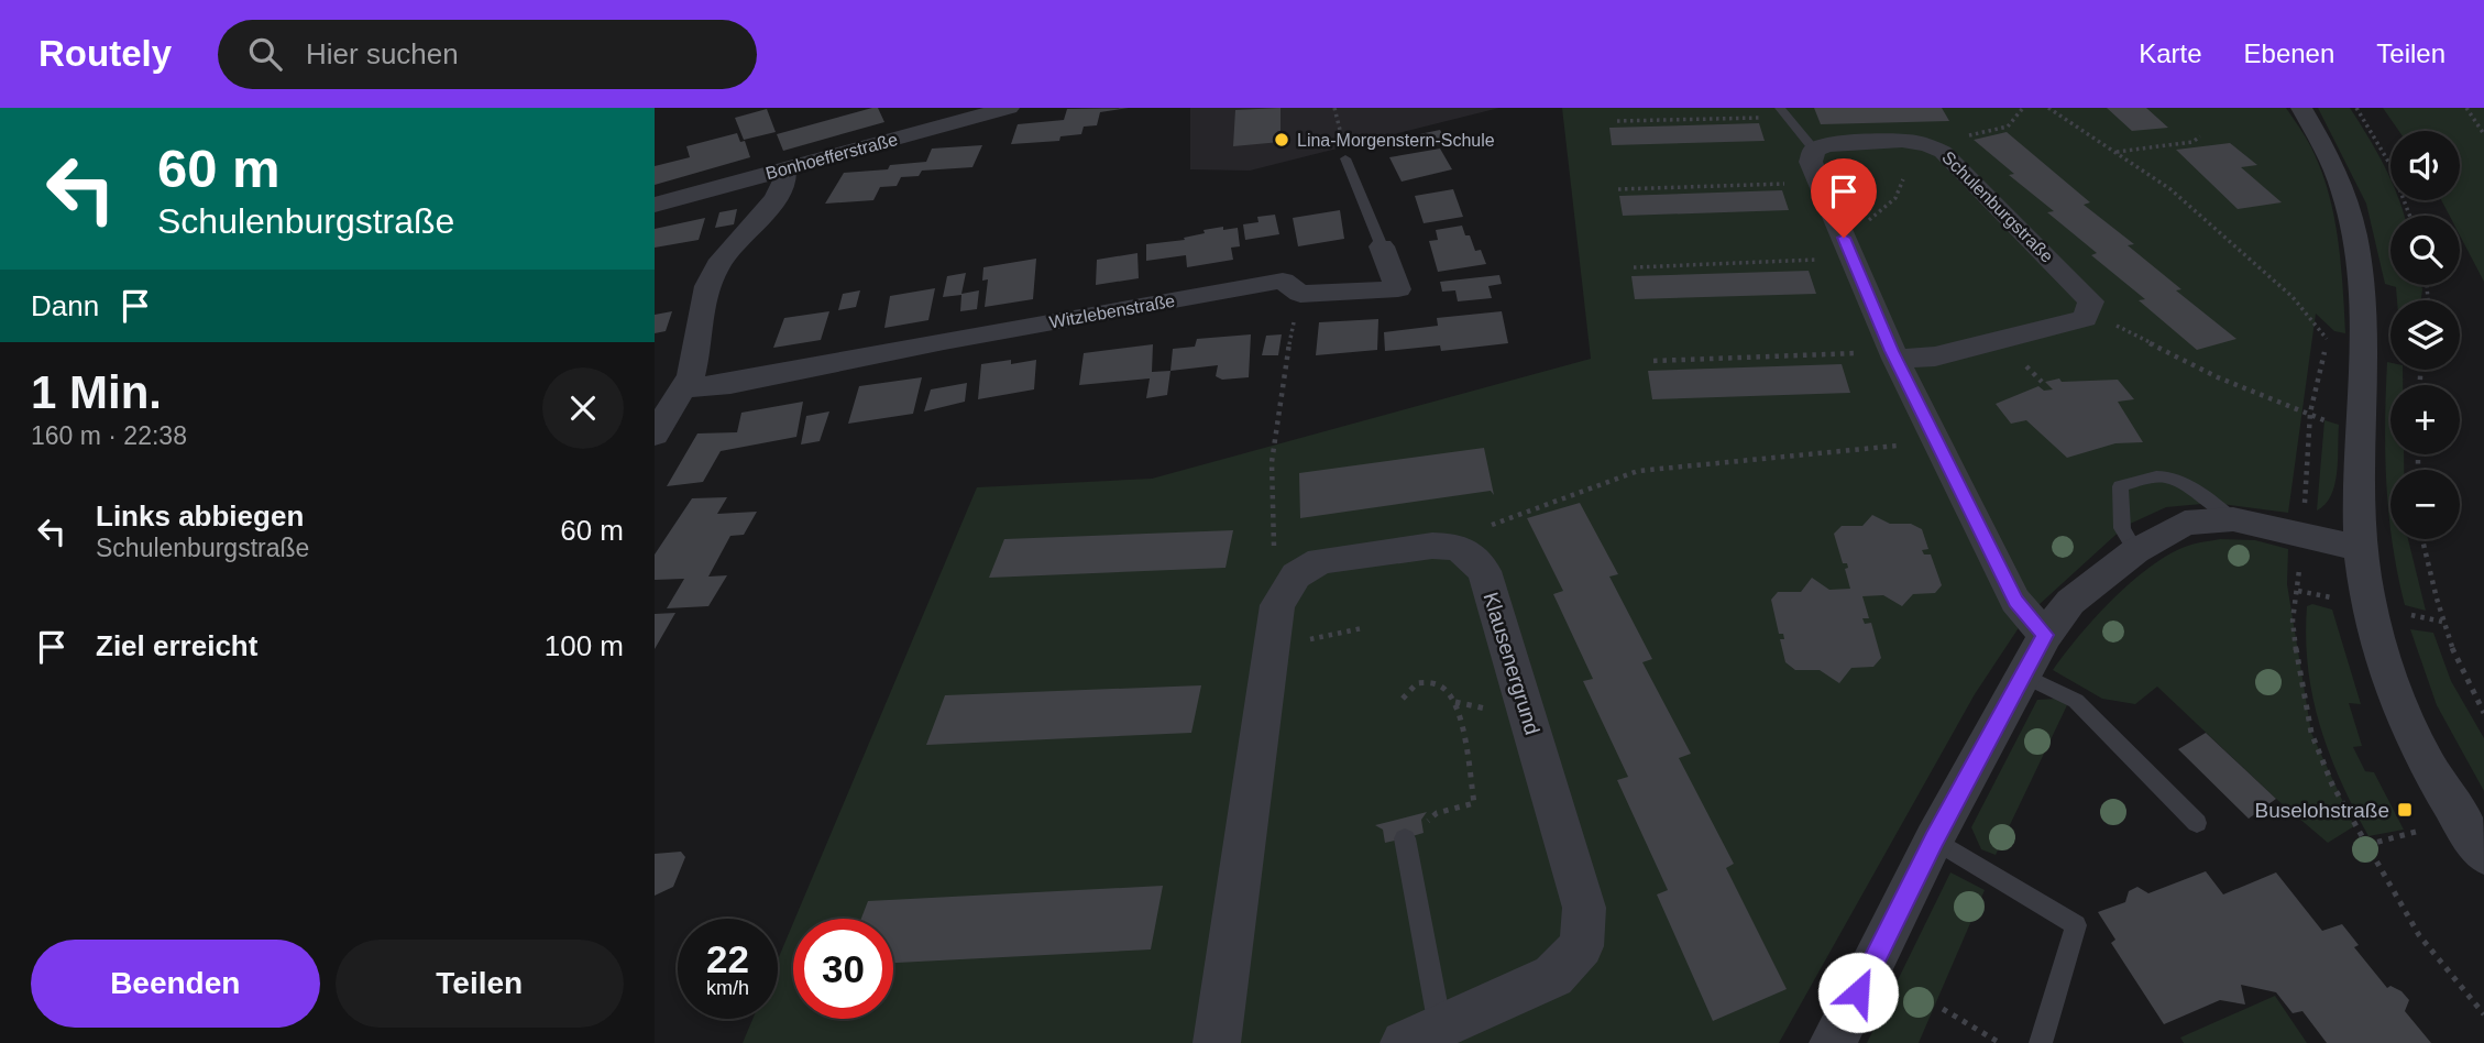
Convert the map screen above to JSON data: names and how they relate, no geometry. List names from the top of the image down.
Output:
{
  "streets": {
    "street": [
      "Bonhoefferstraße",
      "Schulenburgstraße",
      "Witzlebenstraße",
      "Klausenergrund"
    ]
  },
  "places": {
    "other": ["Lina-Morgenstern-Schule"],
    "transit": ["Buselohstraße"]
  },
  "page": {
    "header": "Routely",
    "search": "Hier suchen",
    "nav": ["Karte", "Ebenen", "Teilen"],
    "turn": ["60 m", "Schulenburgstraße"],
    "map_buttons": ["+", "−"],
    "then": "Dann",
    "heading": ["1 Min.", "160 m · 22:38"],
    "list": [
      {
        "name": "Links abbiegen",
        "note": "Schulenburgstraße",
        "value": "60 m"
      },
      {
        "name": "Ziel erreicht",
        "value": "100 m"
      }
    ],
    "speed": "22 km/h",
    "limit": "30",
    "buttons": ["Beenden", "Teilen"]
  }
}
